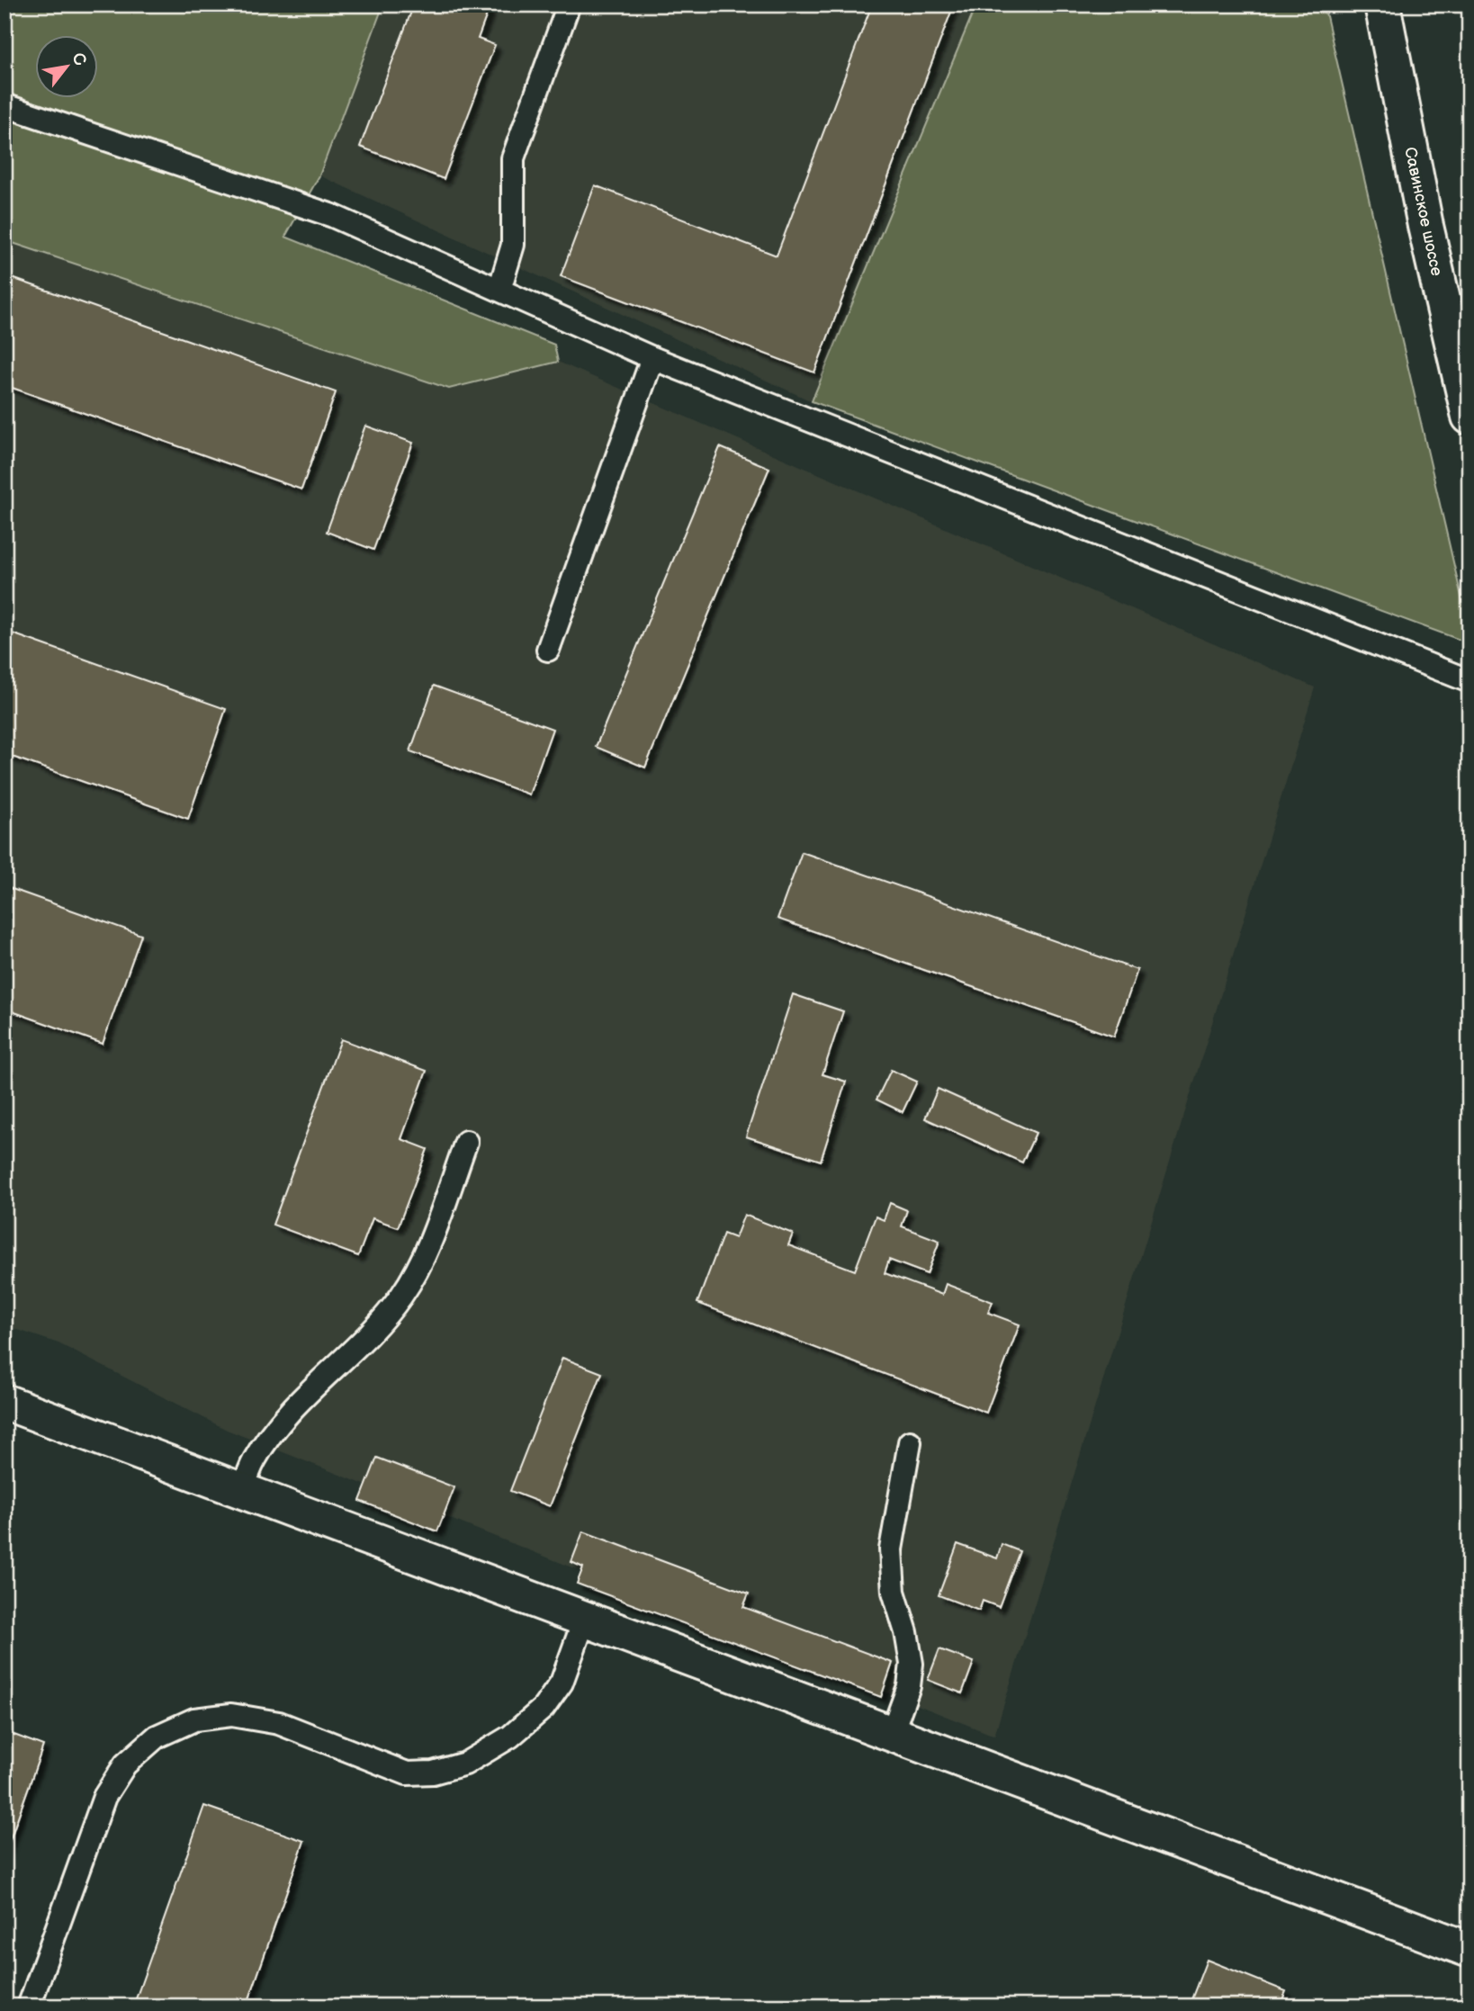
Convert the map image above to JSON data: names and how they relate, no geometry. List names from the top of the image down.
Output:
{
  "streets": {
    "street": ["Савинское шоссе"]
  },
  "north": "top right"
}
